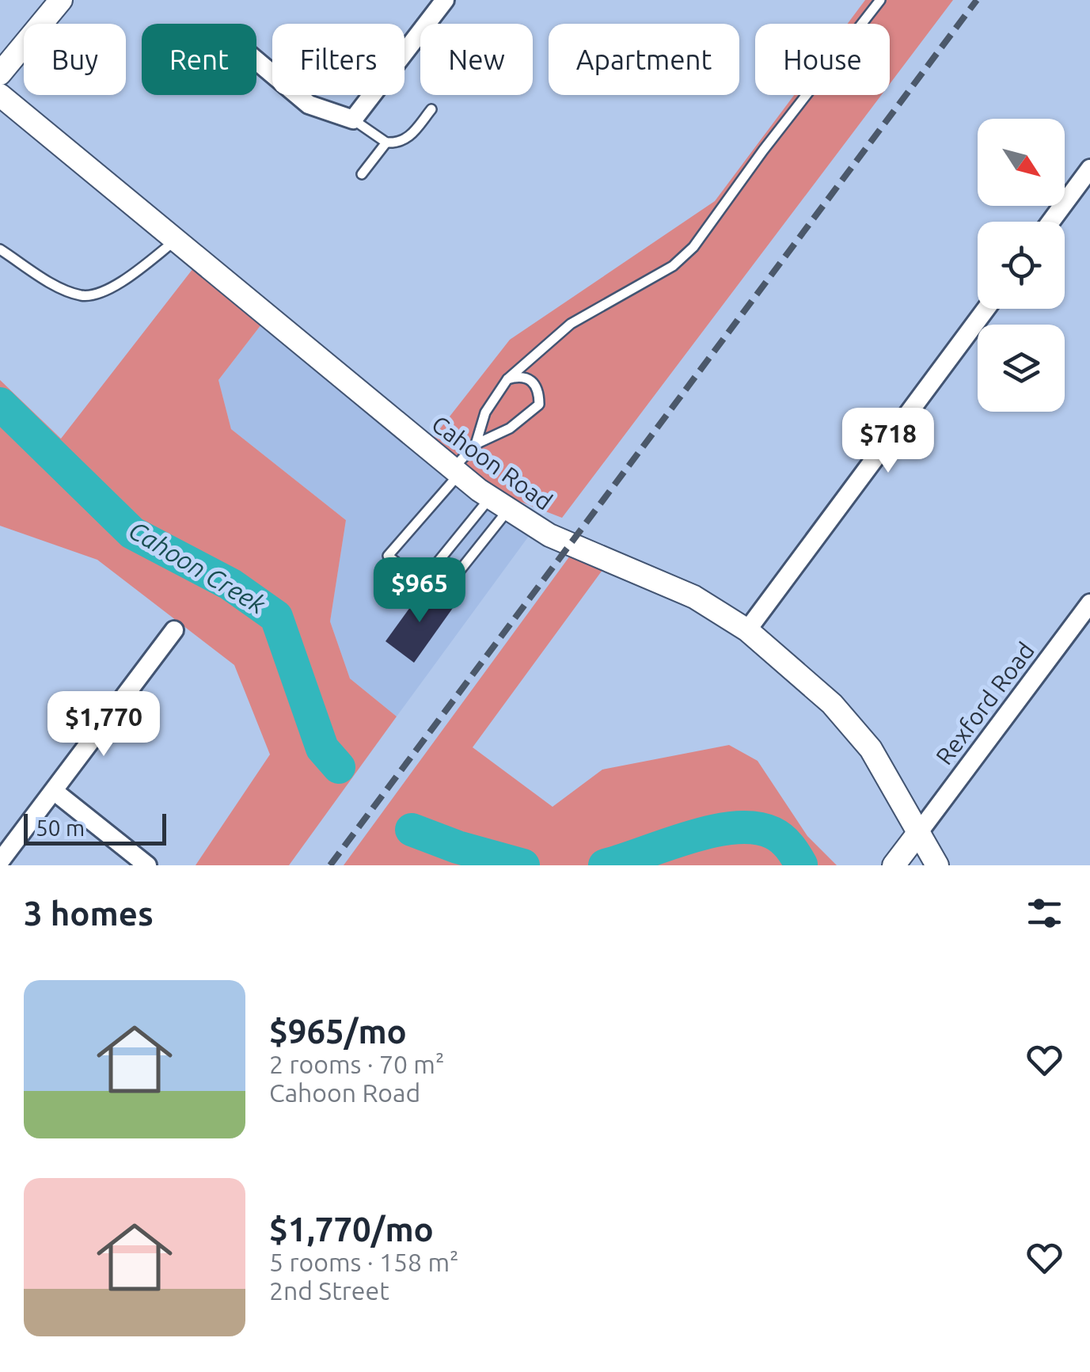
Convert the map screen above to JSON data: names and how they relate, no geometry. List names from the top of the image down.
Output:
{
  "streets": {
    "street": ["Cahoon Road", "Rexford Road"]
  },
  "crossings": [
    ["Cahoon Road", "Rexford Road"]
  ],
  "water": ["Cahoon Creek"],
  "scale_bar": "50 m",
  "north": "bottom right",
  "page": {
    "chip": [
      "Buy",
      "Rent",
      "Filters",
      "New",
      "Apartment",
      "House"
    ],
    "price": ["$718", "$965", "$1,770"],
    "scale": "50 m",
    "heading": "3 homes",
    "list": [
      {
        "name": "$965/mo",
        "note": "2 rooms · 70 m² · Cahoon Road"
      },
      {
        "name": "$1,770/mo",
        "note": "5 rooms · 158 m² · 2nd Street"
      }
    ]
  }
}
